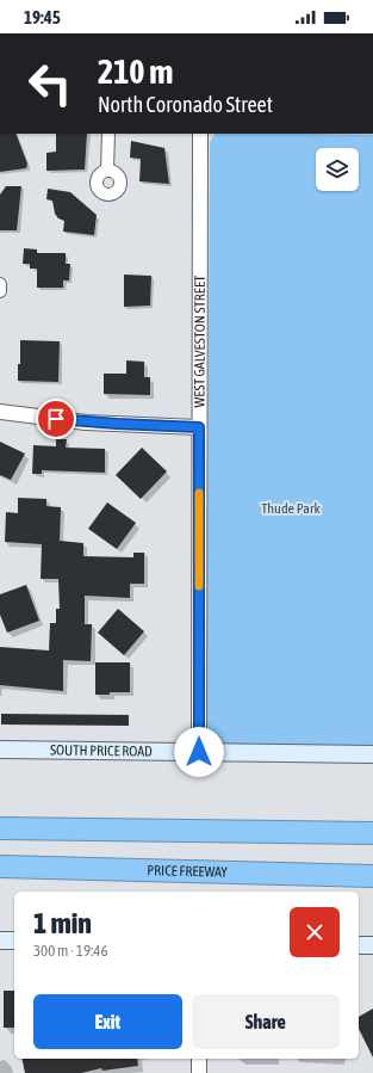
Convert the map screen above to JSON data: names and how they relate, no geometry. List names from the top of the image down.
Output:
{
  "streets": {
    "highway": ["PRICE FREEWAY"],
    "main road": ["SOUTH PRICE ROAD"],
    "street": ["WEST GALVESTON STREET"]
  },
  "crossings": [
    ["WEST GALVESTON STREET", "SOUTH PRICE ROAD"]
  ],
  "parks": ["Thude Park"],
  "page": {
    "status": "19:45",
    "turn": ["210 m", "North Coronado Street"],
    "heading": ["1 min", "300 m · 19:46"],
    "buttons": ["Exit", "Share"]
  }
}
